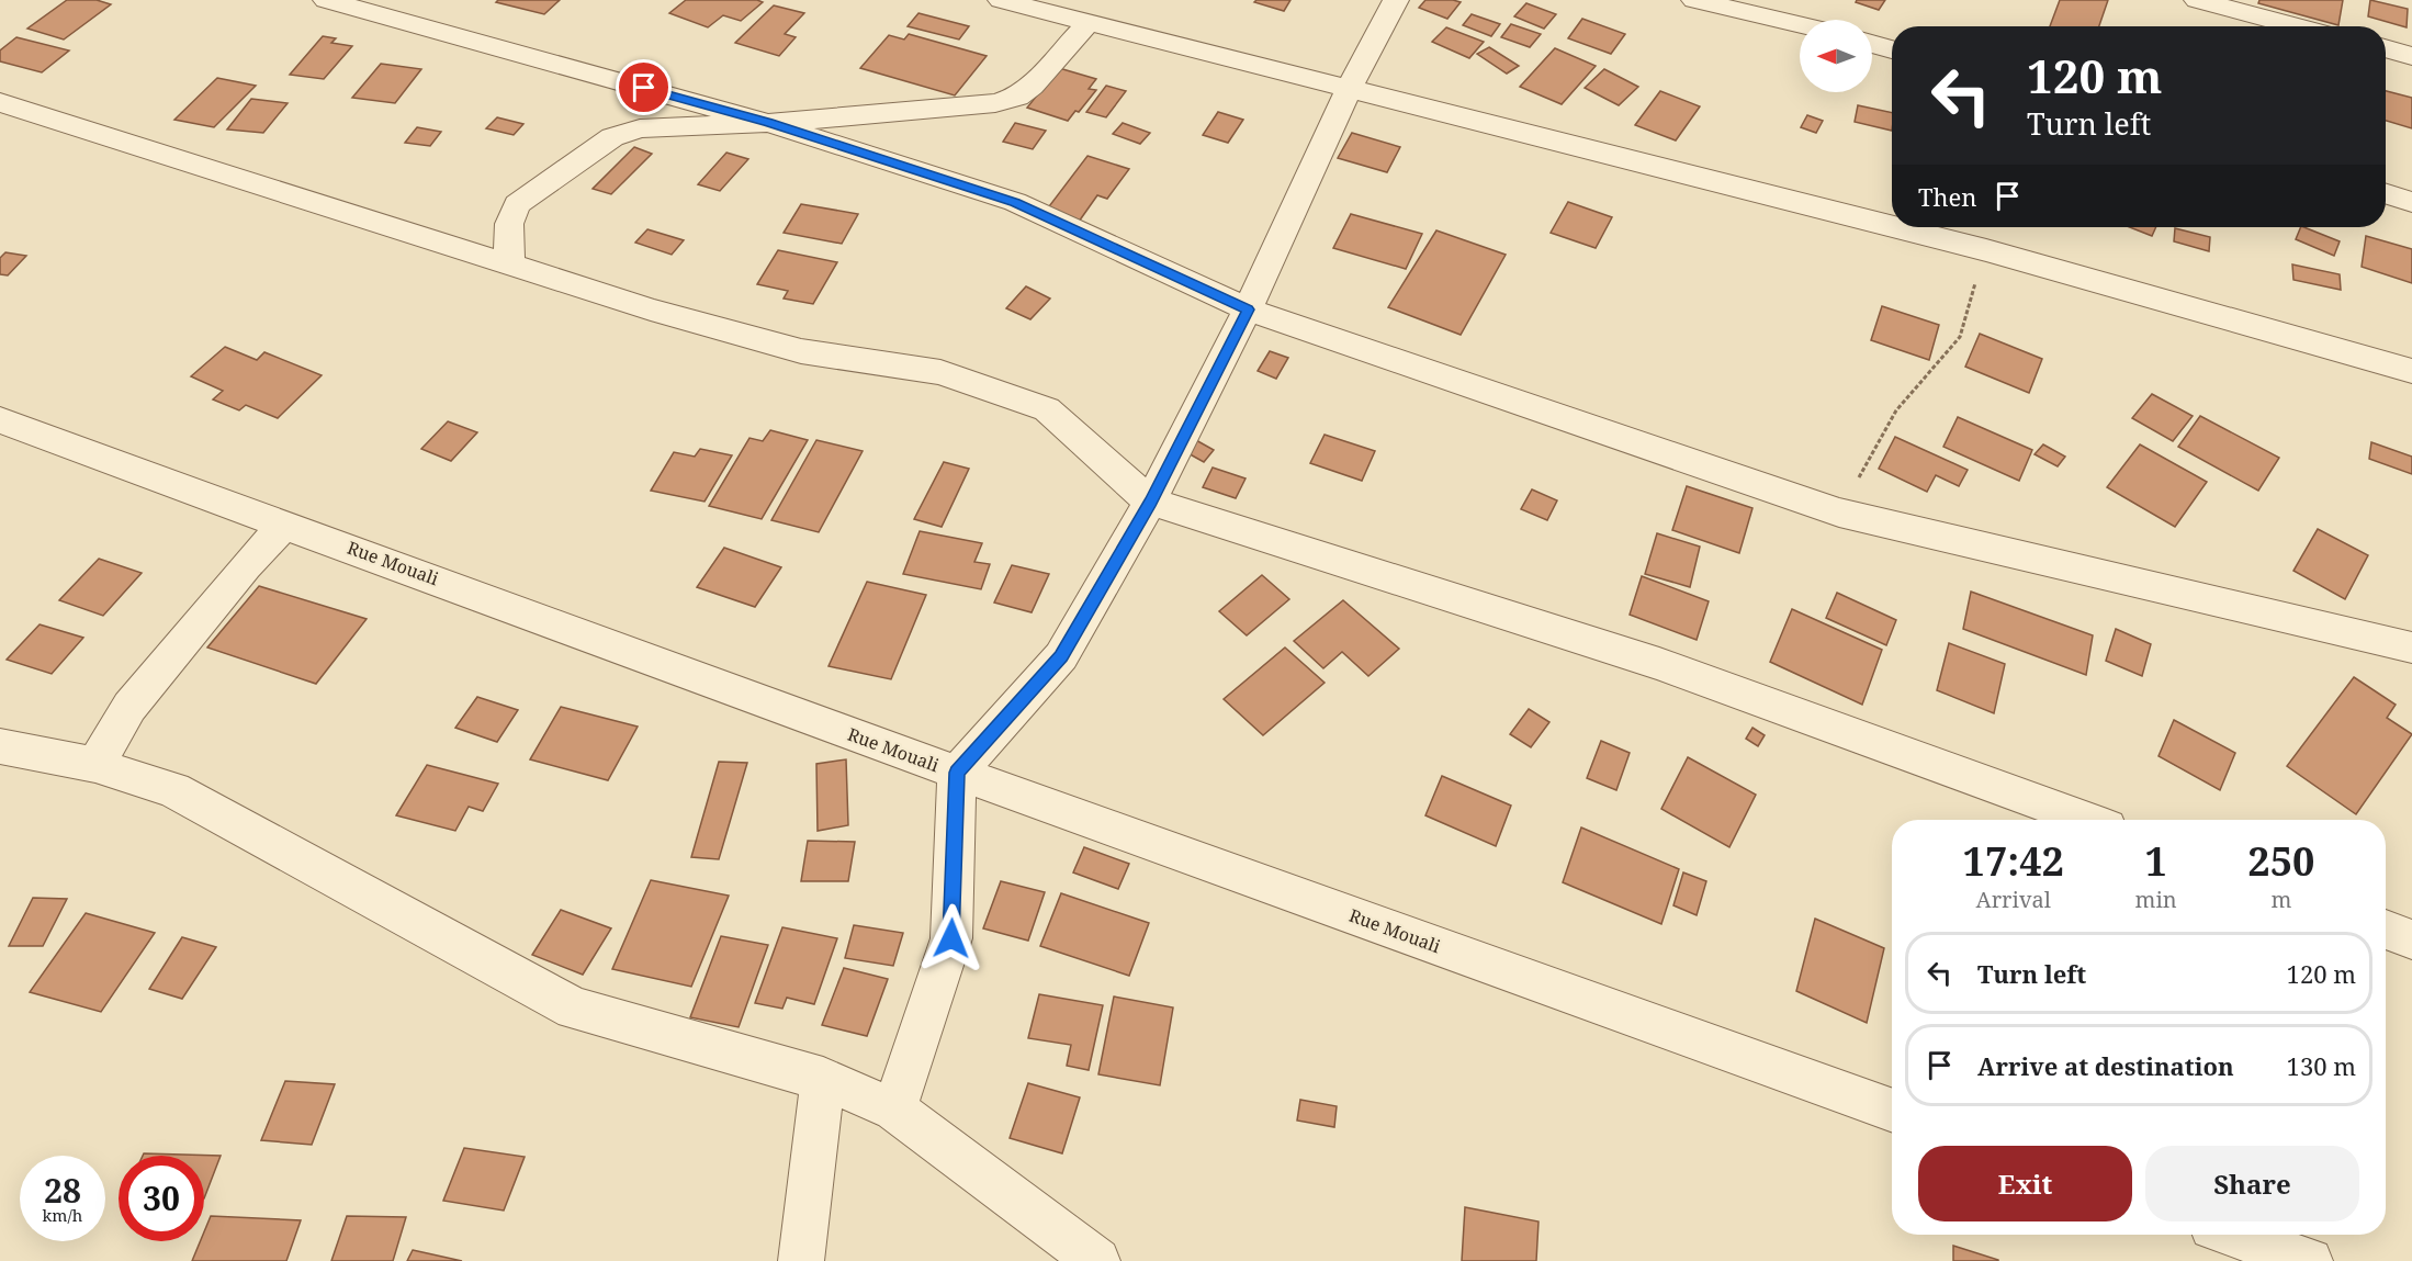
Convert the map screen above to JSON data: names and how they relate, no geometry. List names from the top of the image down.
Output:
{
  "streets": {
    "street": ["Rue Mouali"]
  },
  "north": "left",
  "page": {
    "turn": ["120 m", "Turn left"],
    "then": "Then",
    "eta": [
      "17:42",
      "Arrival",
      "1",
      "min",
      "250",
      "m"
    ],
    "list": [
      {
        "name": "Turn left",
        "value": "120 m"
      },
      {
        "name": "Arrive at destination",
        "value": "130 m"
      }
    ],
    "buttons": ["Exit", "Share"],
    "speed": "28 km/h",
    "limit": "30"
  }
}
